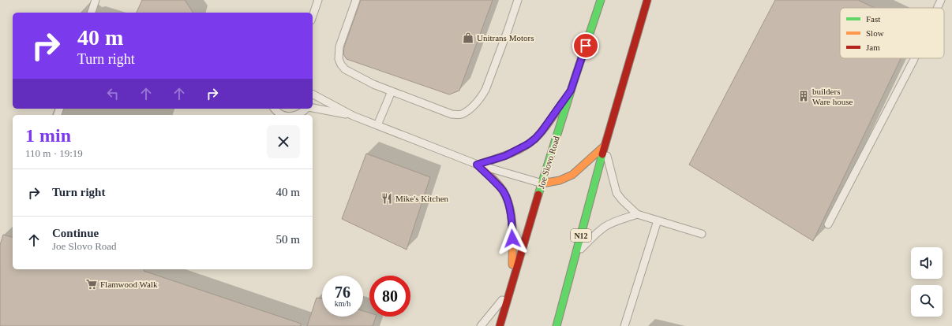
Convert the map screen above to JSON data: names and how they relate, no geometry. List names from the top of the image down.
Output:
{
  "streets": {
    "highway": ["Joe Slovo Road", "N12"]
  },
  "places": {
    "shop": ["Unitrans Motors"],
    "building": ["builders Ware house"],
    "restaurant": ["Mike's Kitchen"],
    "supermarket": ["Flamwood Walk"]
  },
  "legend": ["Fast", "Slow", "Jam"],
  "page": {
    "turn": ["40 m", "Turn right"],
    "heading": ["1 min", "110 m · 19:19"],
    "list": [
      {
        "name": "Turn right",
        "value": "40 m"
      },
      {
        "name": "Continue",
        "note": "Joe Slovo Road",
        "value": "50 m"
      }
    ],
    "speed": "76 km/h",
    "limit": "80"
  }
}
